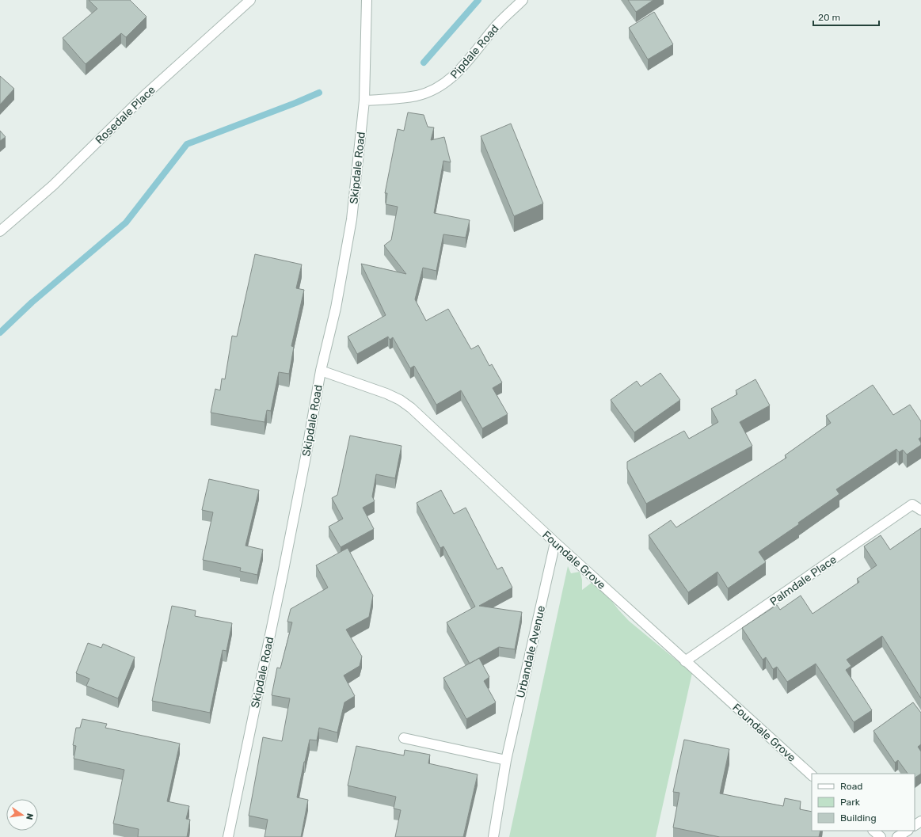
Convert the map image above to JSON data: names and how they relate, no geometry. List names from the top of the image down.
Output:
{
  "streets": {
    "street": [
      "Pipdale Road",
      "Rosedale Place",
      "Skipdale Road",
      "Foundale Grove",
      "Palmdale Place",
      "Urbandale Avenue"
    ]
  },
  "crossings": [
    ["Pipdale Road", "Skipdale Road"],
    ["Skipdale Road", "Foundale Grove"],
    ["Foundale Grove", "Palmdale Place"],
    ["Foundale Grove", "Urbandale Avenue"]
  ],
  "legend": ["Road", "Park", "Building"],
  "scale_bar": "20 m",
  "north": "right"
}
